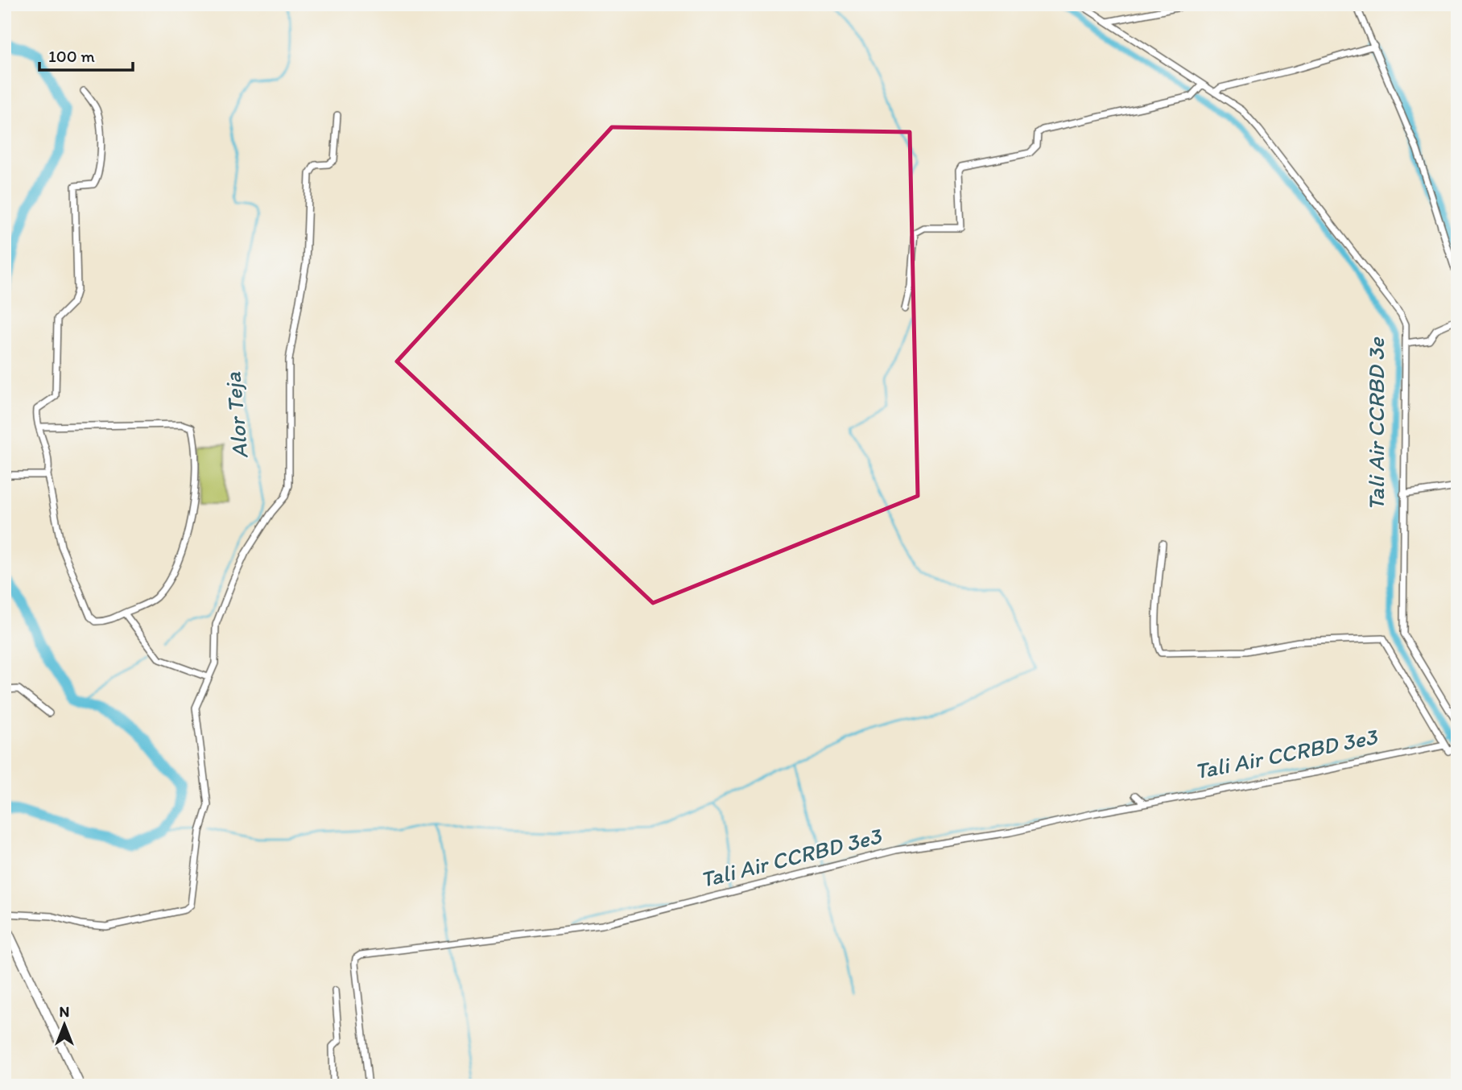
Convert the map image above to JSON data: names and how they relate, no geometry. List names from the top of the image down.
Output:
{
  "water": ["Alor Teja", "Tali Air CCRBD 3e", "Tali Air CCRBD 3e3"],
  "scale_bar": "100 m",
  "north": "top"
}
